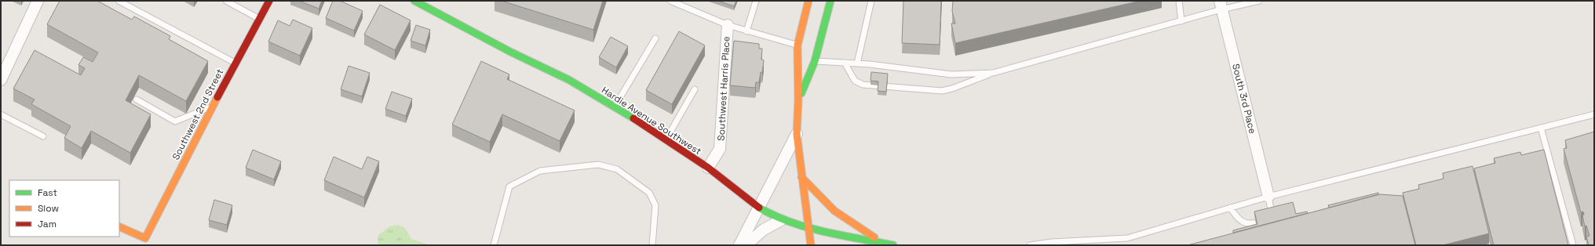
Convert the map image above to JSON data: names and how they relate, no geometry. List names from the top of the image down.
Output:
{
  "streets": {
    "street": [
      "Southwest Harris Place",
      "South 3rd Place",
      "Southwest 2nd Street",
      "Hardie Avenue Southwest"
    ]
  },
  "crossings": [
    ["Southwest Harris Place", "Hardie Avenue Southwest"]
  ],
  "legend": ["Fast", "Slow", "Jam"]
}
